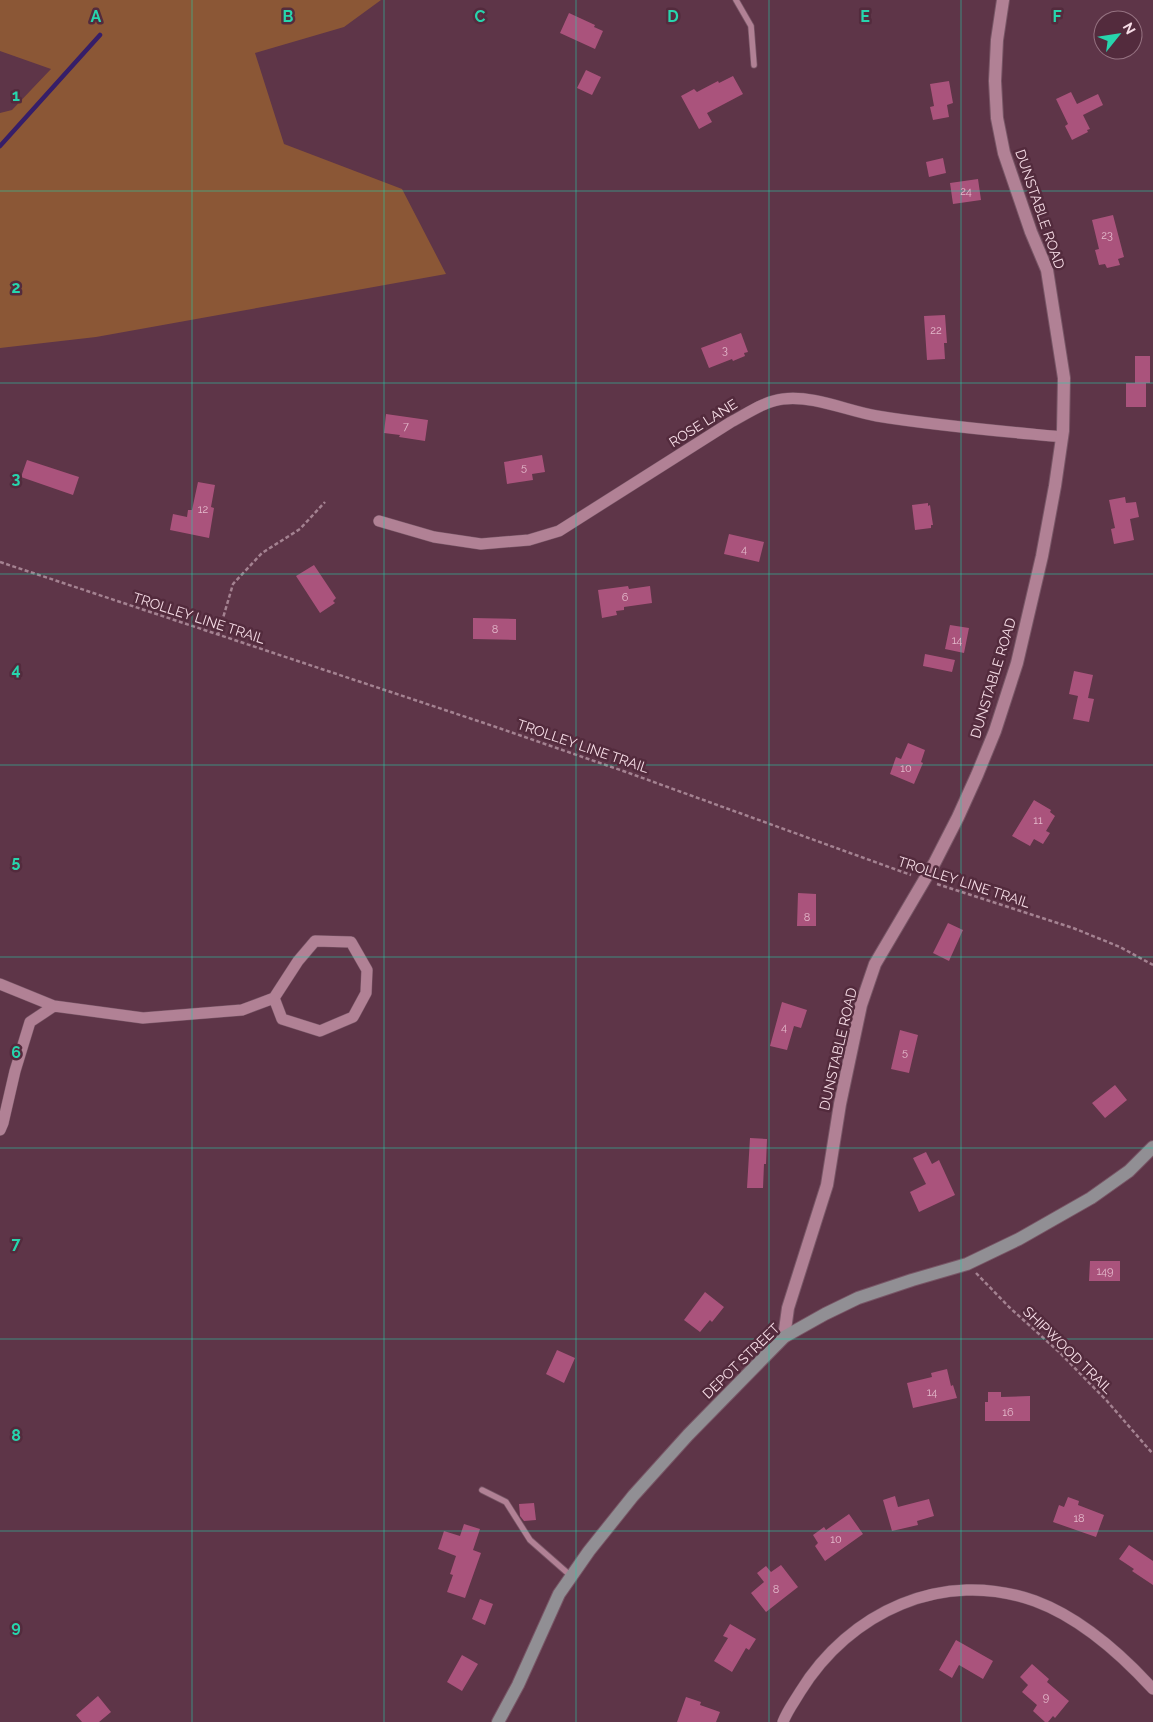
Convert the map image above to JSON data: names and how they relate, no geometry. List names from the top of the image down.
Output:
{
  "streets": {
    "main road": ["DEPOT STREET"],
    "street": ["DUNSTABLE ROAD", "ROSE LANE"],
    "path": ["TROLLEY LINE TRAIL", "SHIPWOOD TRAIL"]
  },
  "crossings": [
    ["DUNSTABLE ROAD", "ROSE LANE"],
    ["DUNSTABLE ROAD", "TROLLEY LINE TRAIL"],
    ["DUNSTABLE ROAD", "DEPOT STREET"],
    ["SHIPWOOD TRAIL", "DEPOT STREET"]
  ],
  "house_numbers": [
    "24",
    "23",
    "22",
    "3",
    "7",
    "5",
    "12",
    "4",
    "6",
    "8",
    "14",
    "10",
    "11",
    "8",
    "4",
    "5",
    "149",
    "14",
    "16",
    "18",
    "10",
    "8",
    "9"
  ],
  "north": "top right",
  "grid": {
    "columns": [
      "A",
      "B",
      "C",
      "D",
      "E",
      "F"
    ],
    "rows": [
      "1",
      "2",
      "3",
      "4",
      "5",
      "6",
      "7",
      "8",
      "9"
    ]
  }
}
